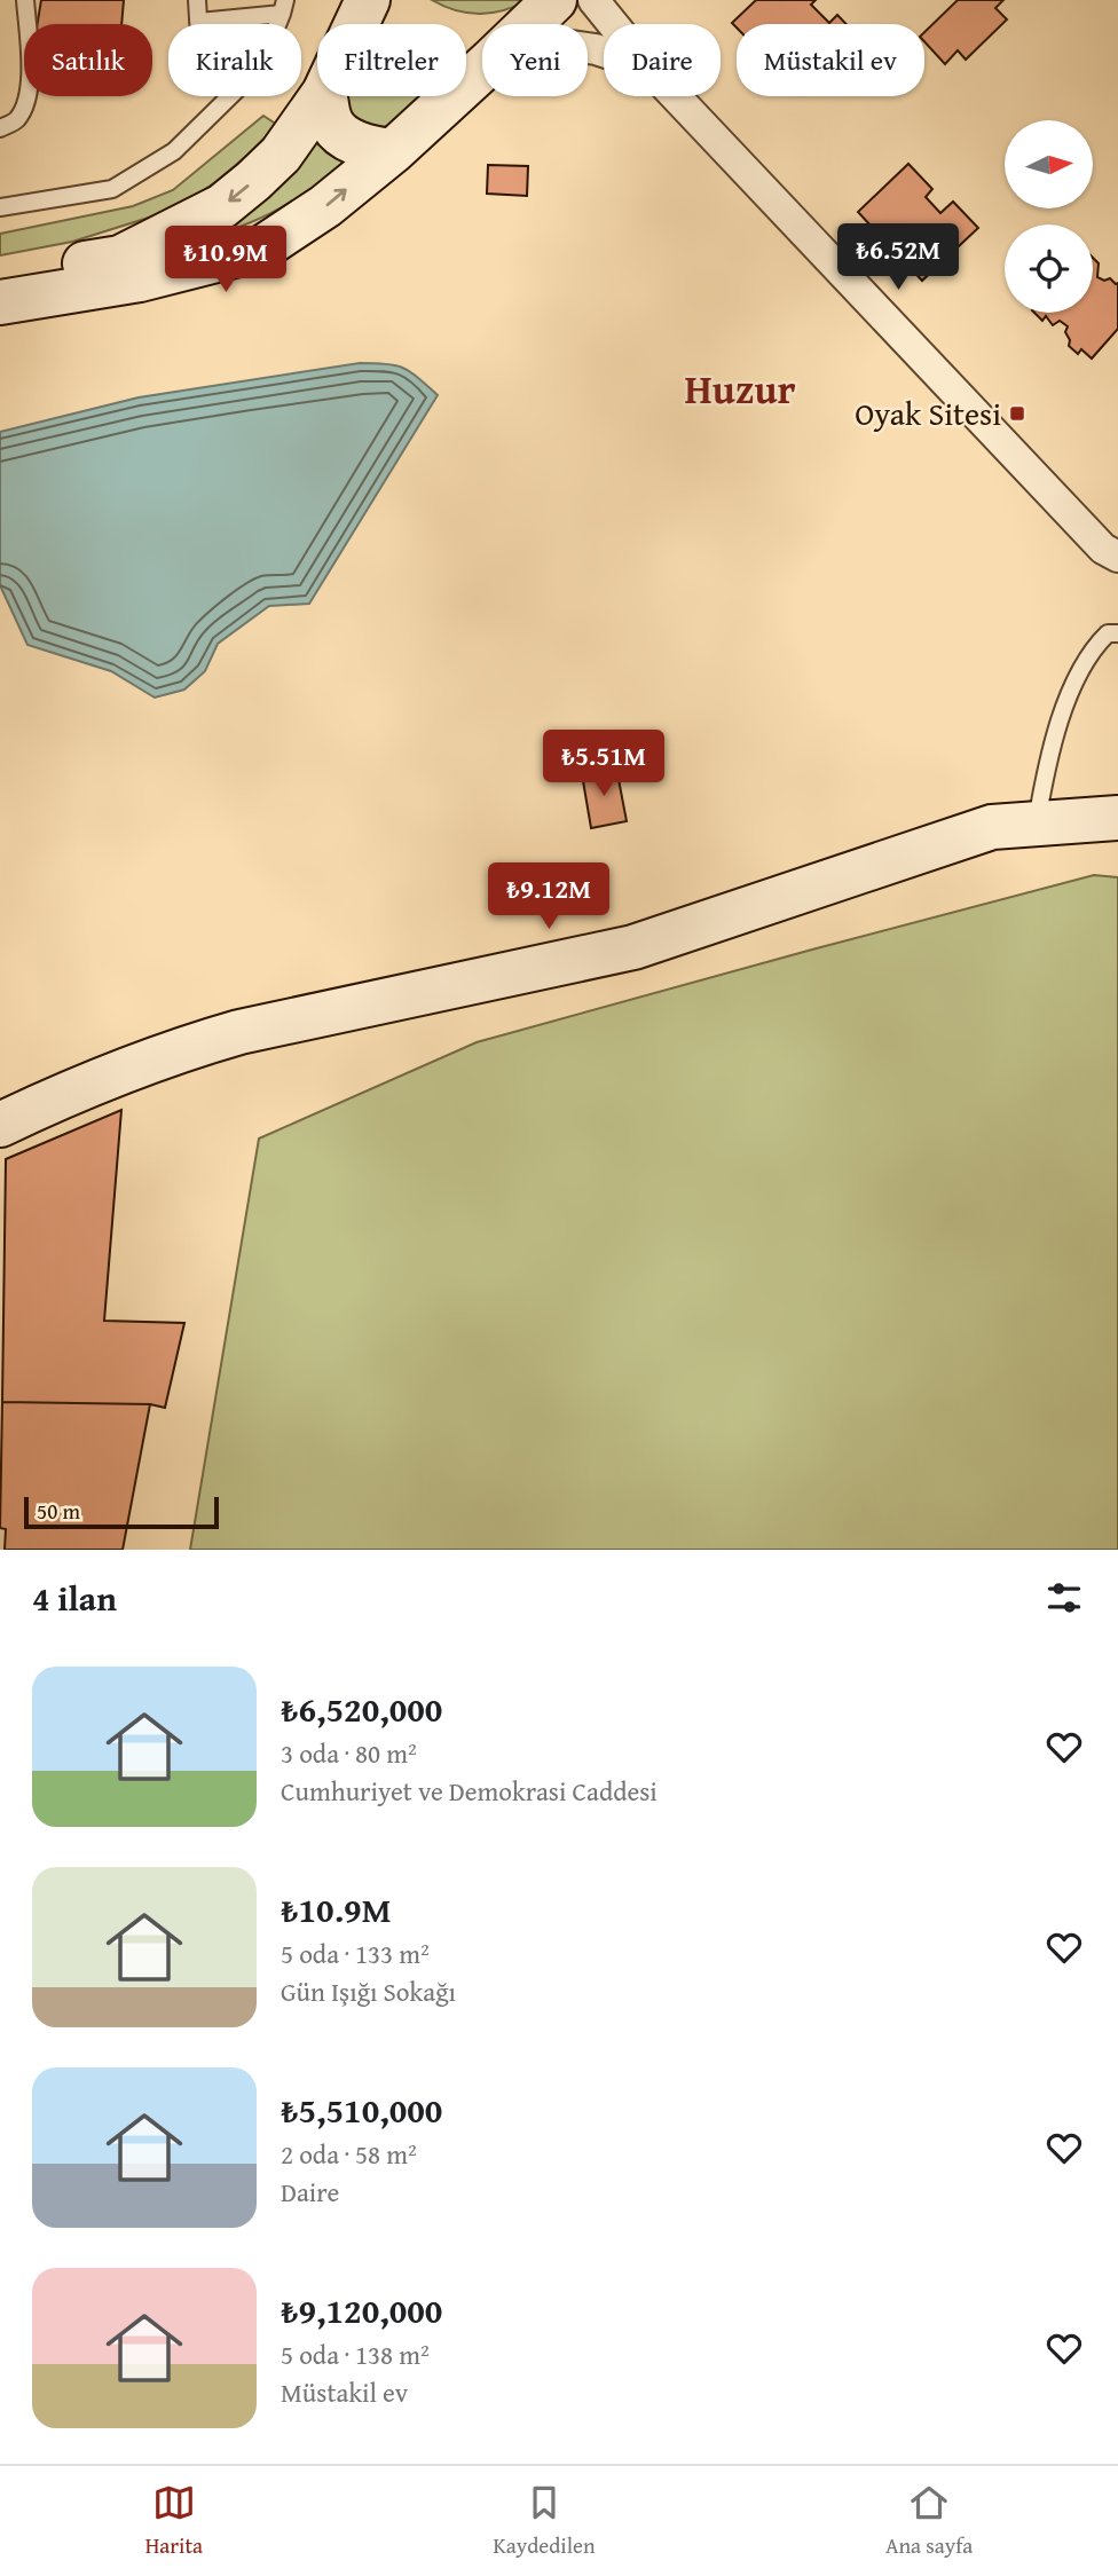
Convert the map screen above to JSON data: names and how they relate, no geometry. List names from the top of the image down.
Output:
{
  "districts": ["Huzur"],
  "places": {
    "transit": ["Oyak Sitesi"]
  },
  "scale_bar": "50 m",
  "north": "right",
  "page": {
    "chip": [
      "Satılık",
      "Kiralık",
      "Filtreler",
      "Yeni",
      "Daire",
      "Müstakil ev"
    ],
    "price": [
      "₺6.52M",
      "₺10.9M",
      "₺5.51M",
      "₺9.12M"
    ],
    "scale": "50 m",
    "heading": "4 ilan",
    "list": [
      {
        "name": "₺6,520,000",
        "note": "3 oda · 80 m² · Cumhuriyet ve Demokrasi Caddesi"
      },
      {
        "name": "₺10.9M",
        "note": "5 oda · 133 m² · Gün Işığı Sokağı"
      },
      {
        "name": "₺5,510,000",
        "note": "2 oda · 58 m² · Daire"
      },
      {
        "name": "₺9,120,000",
        "note": "5 oda · 138 m² · Müstakil ev"
      }
    ],
    "tabs": ["Harita", "Kaydedilen", "Ana sayfa"]
  }
}
